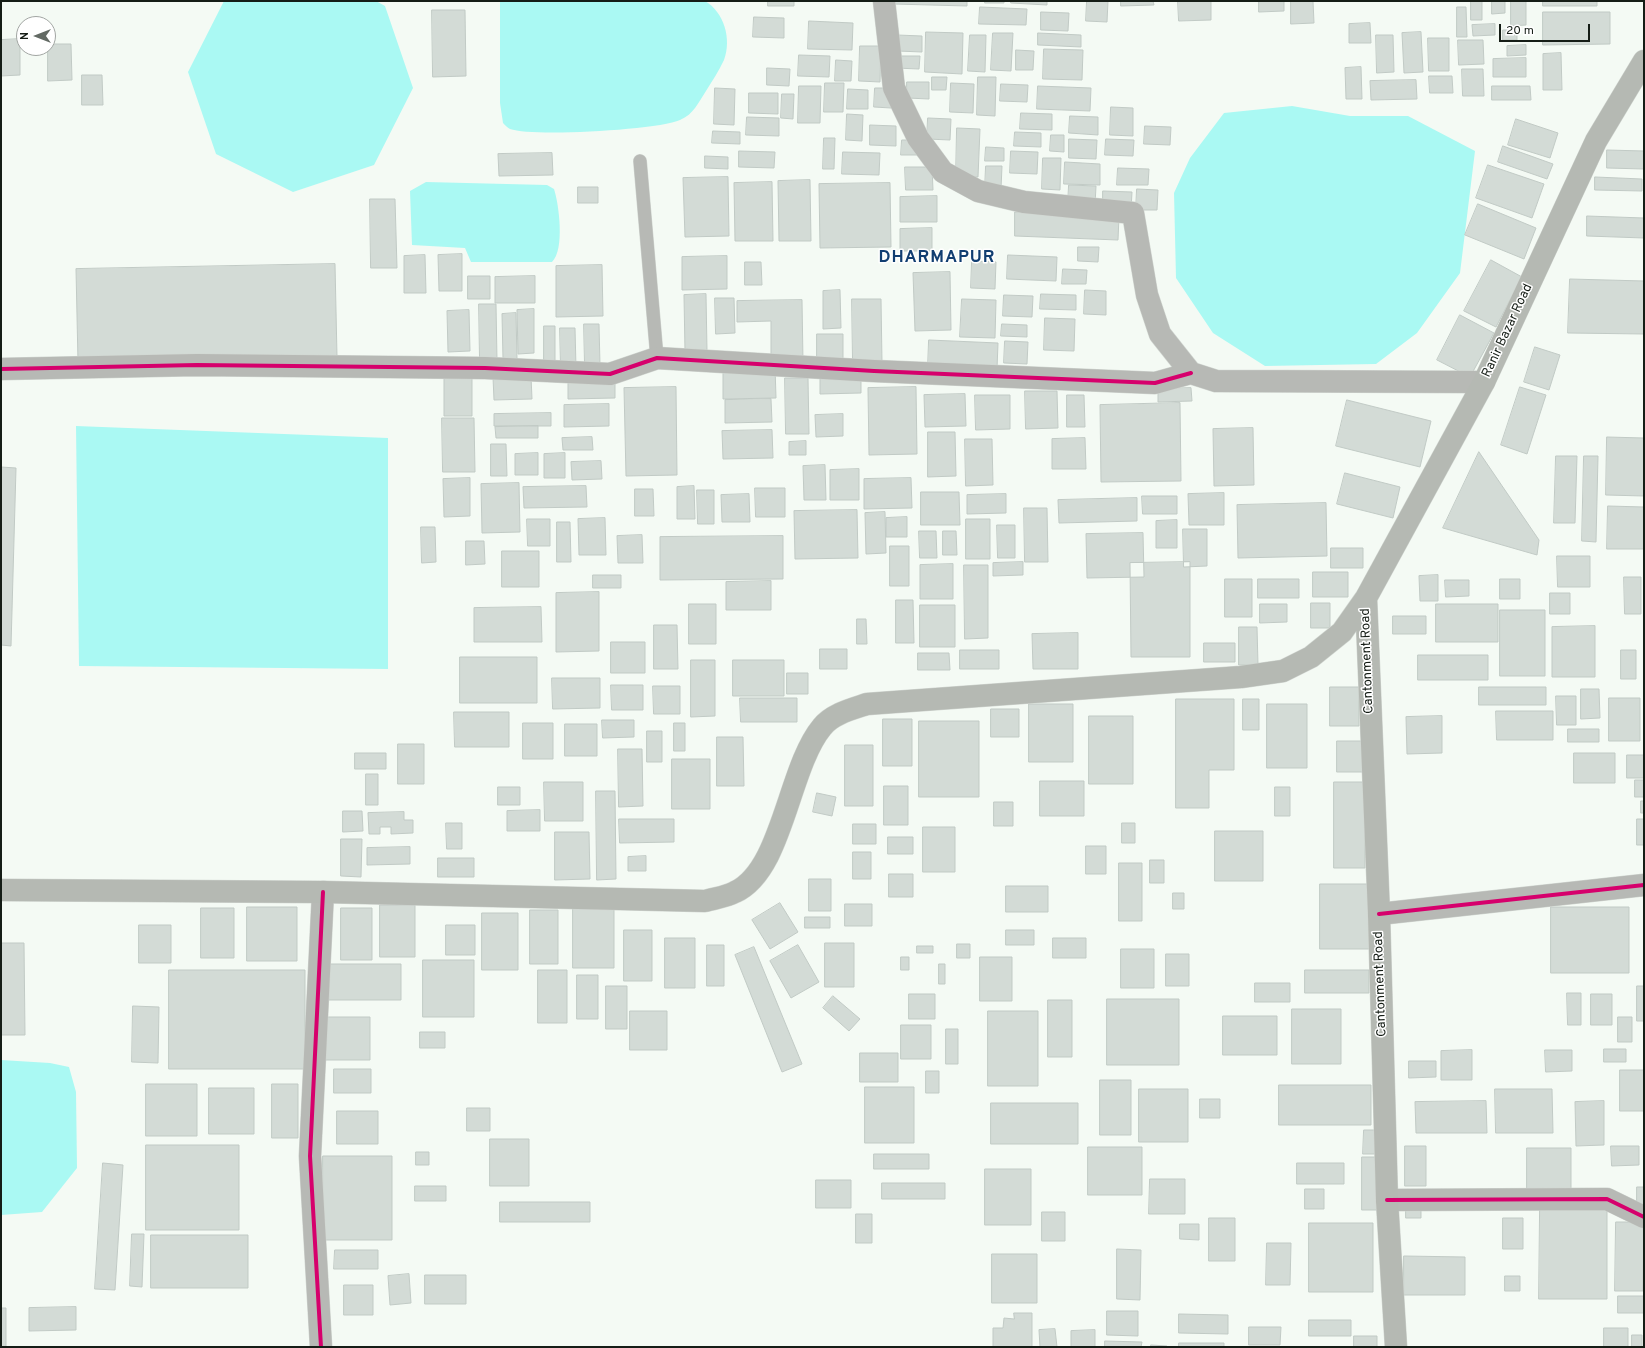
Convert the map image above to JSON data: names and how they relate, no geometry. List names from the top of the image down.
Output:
{
  "streets": {
    "main road": ["Ranir Bazar Road", "Cantonment Road"]
  },
  "crossings": [
    ["Ranir Bazar Road", "Cantonment Road"]
  ],
  "districts": ["DHARMAPUR"],
  "scale_bar": "20 m",
  "north": "left"
}
